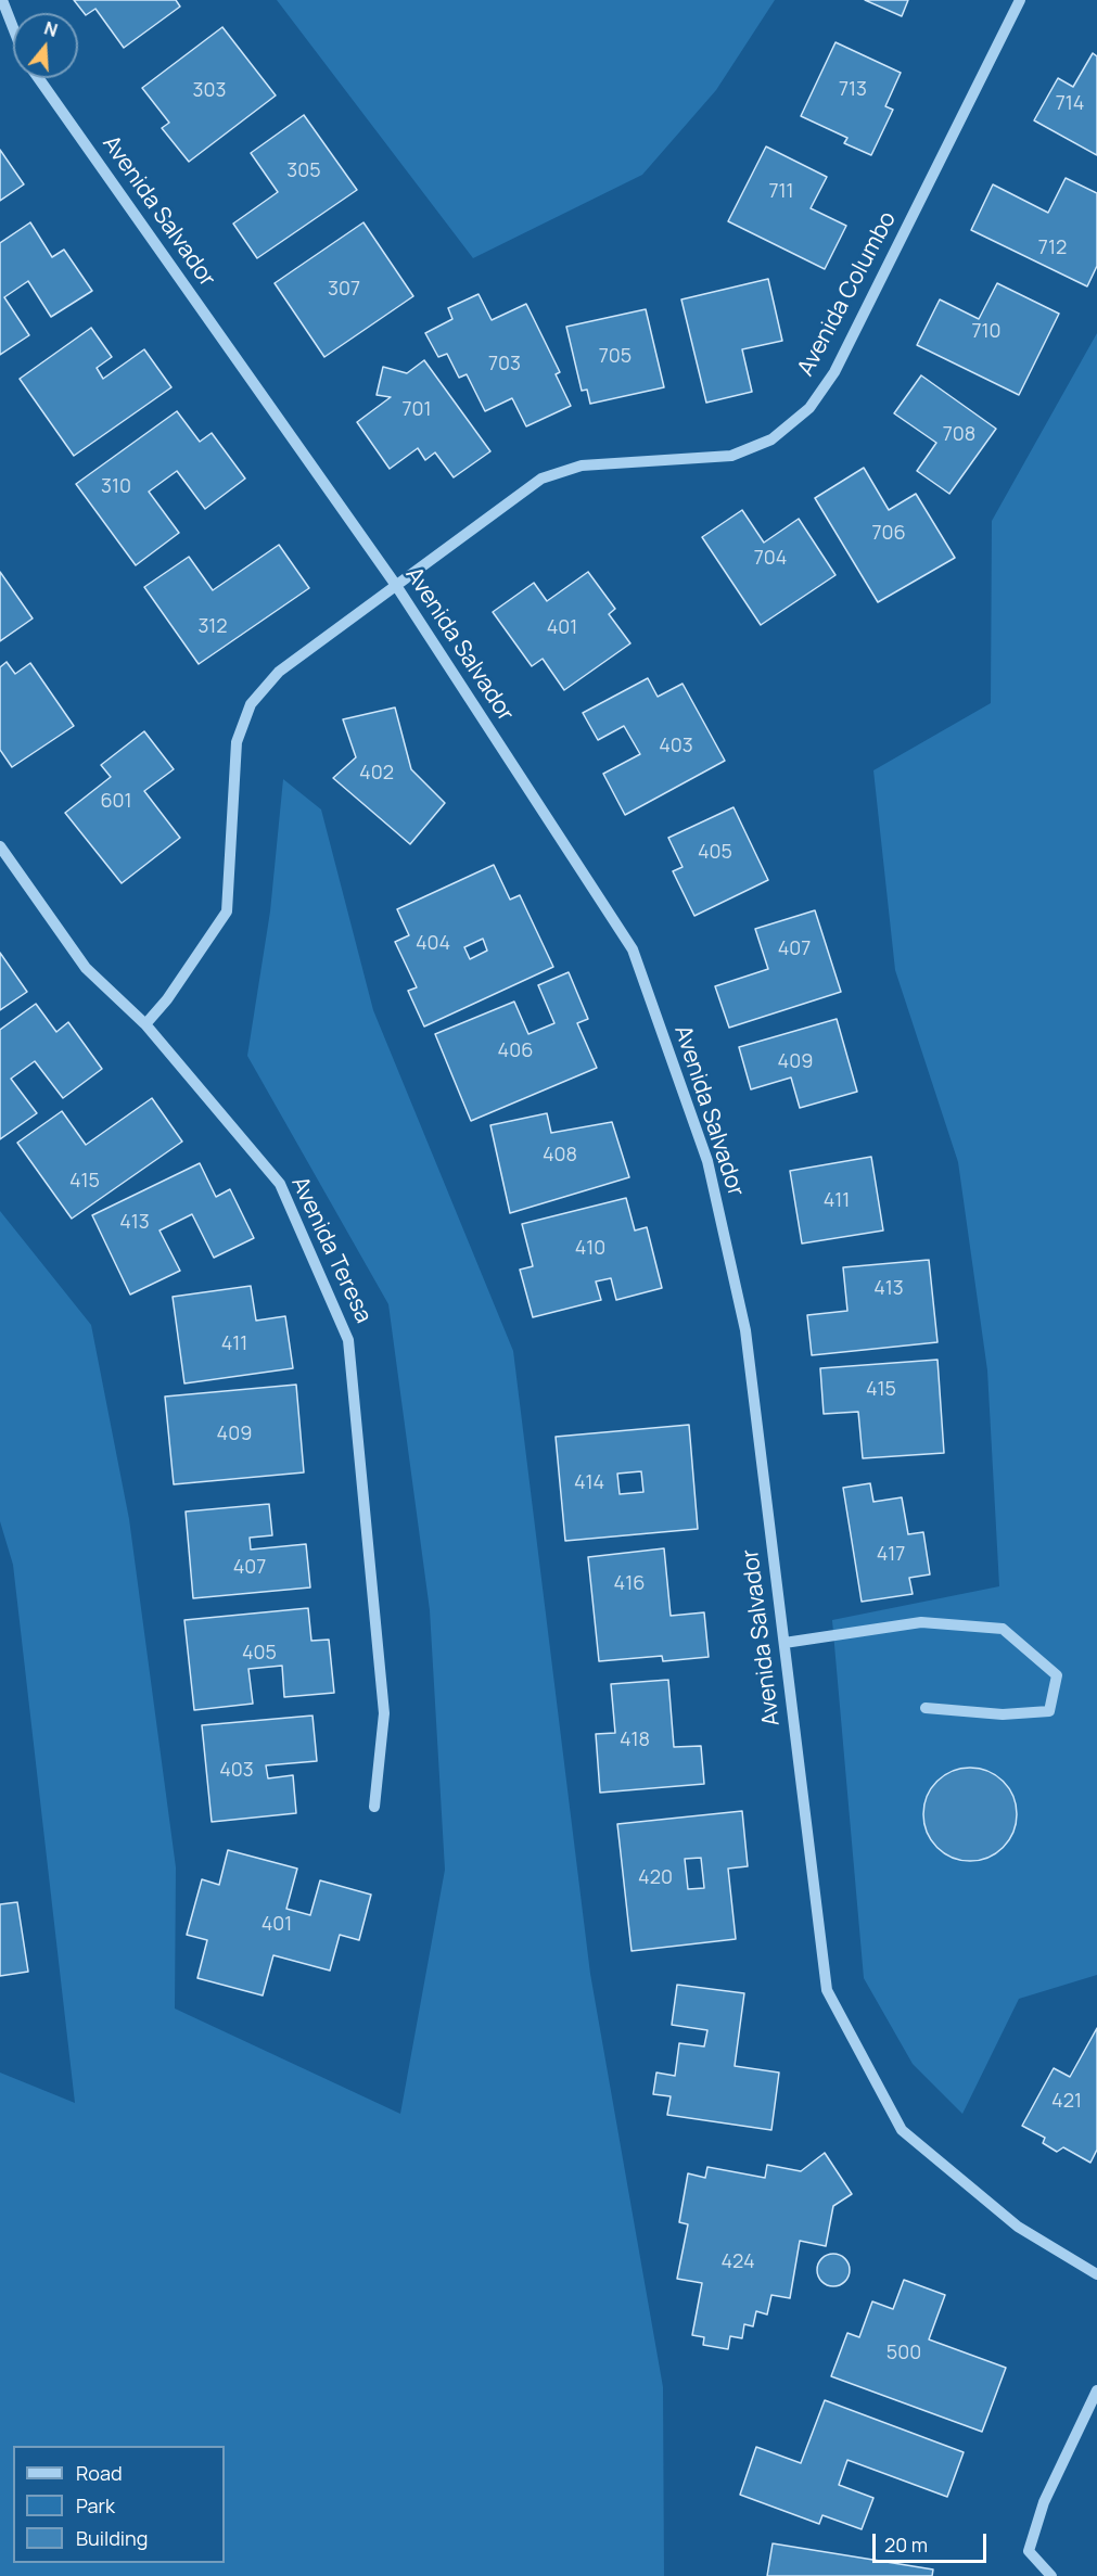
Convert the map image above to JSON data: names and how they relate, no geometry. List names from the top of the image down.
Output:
{
  "streets": {
    "street": ["Avenida Salvador", "Avenida Columbo", "Avenida Teresa"]
  },
  "crossings": [
    ["Avenida Salvador", "Avenida Columbo"],
    ["Avenida Columbo", "Avenida Teresa"]
  ],
  "house_numbers": [
    "713",
    "303",
    "714",
    "305",
    "711",
    "712",
    "307",
    "710",
    "705",
    "703",
    "701",
    "708",
    "310",
    "706",
    "704",
    "312",
    "401",
    "403",
    "402",
    "601",
    "405",
    "404",
    "407",
    "406",
    "409",
    "408",
    "415",
    "411",
    "413",
    "410",
    "413",
    "411",
    "415",
    "409",
    "414",
    "417",
    "407",
    "416",
    "405",
    "418",
    "403",
    "420",
    "401",
    "421",
    "424",
    "500"
  ],
  "legend": ["Road", "Park", "Building"],
  "scale_bar": "20 m",
  "north": "top"
}
